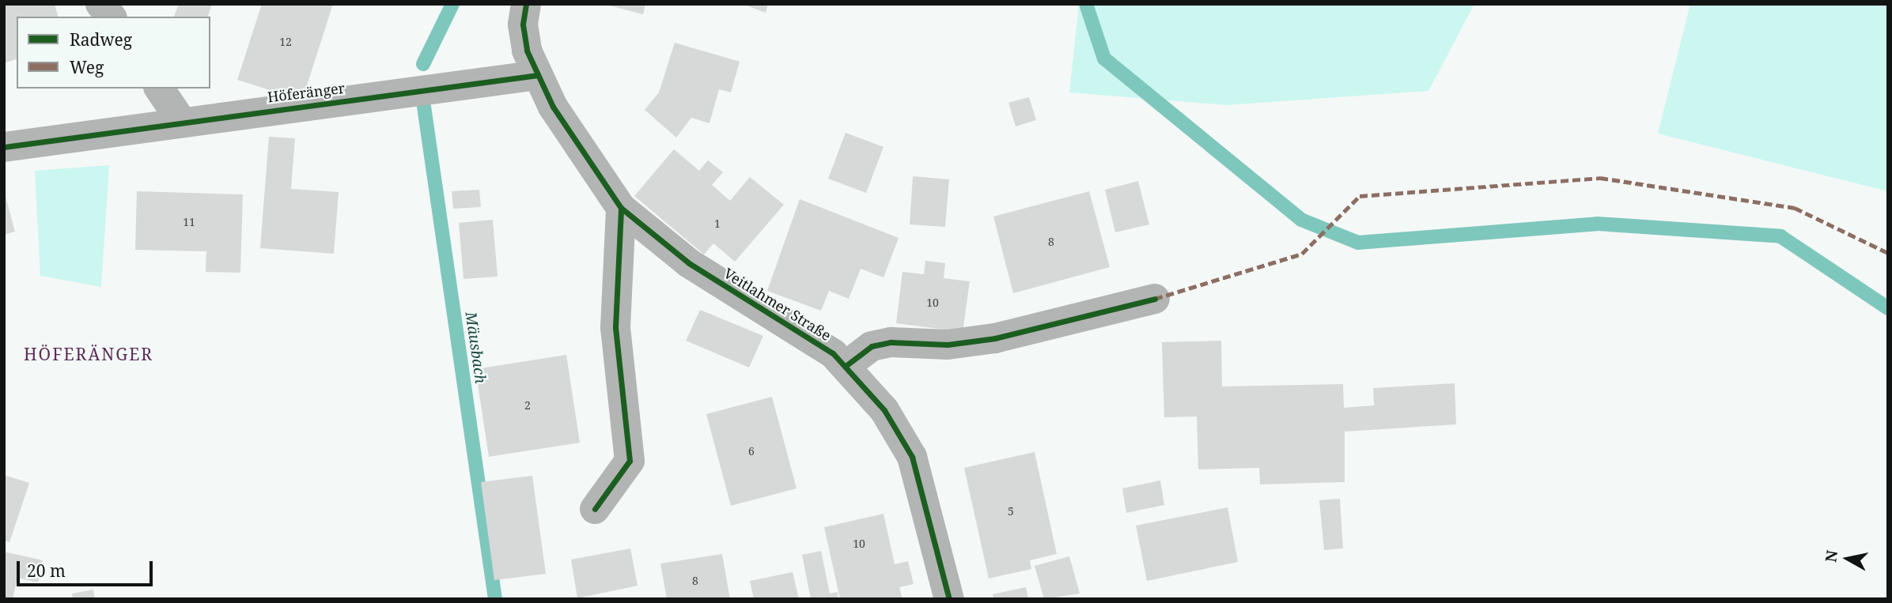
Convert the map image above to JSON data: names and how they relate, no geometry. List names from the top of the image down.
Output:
{
  "streets": {
    "street": ["Höferänger", "Veitlahmer Straße"]
  },
  "crossings": [
    ["Höferänger", "Veitlahmer Straße"]
  ],
  "districts": ["HÖFERÄNGER"],
  "water": ["Mäusbach"],
  "house_numbers": [
    "12",
    "11",
    "1",
    "8",
    "10",
    "2",
    "6",
    "5",
    "10",
    "8"
  ],
  "legend": ["Radweg", "Weg"],
  "scale_bar": "20 m",
  "north": "left"
}
